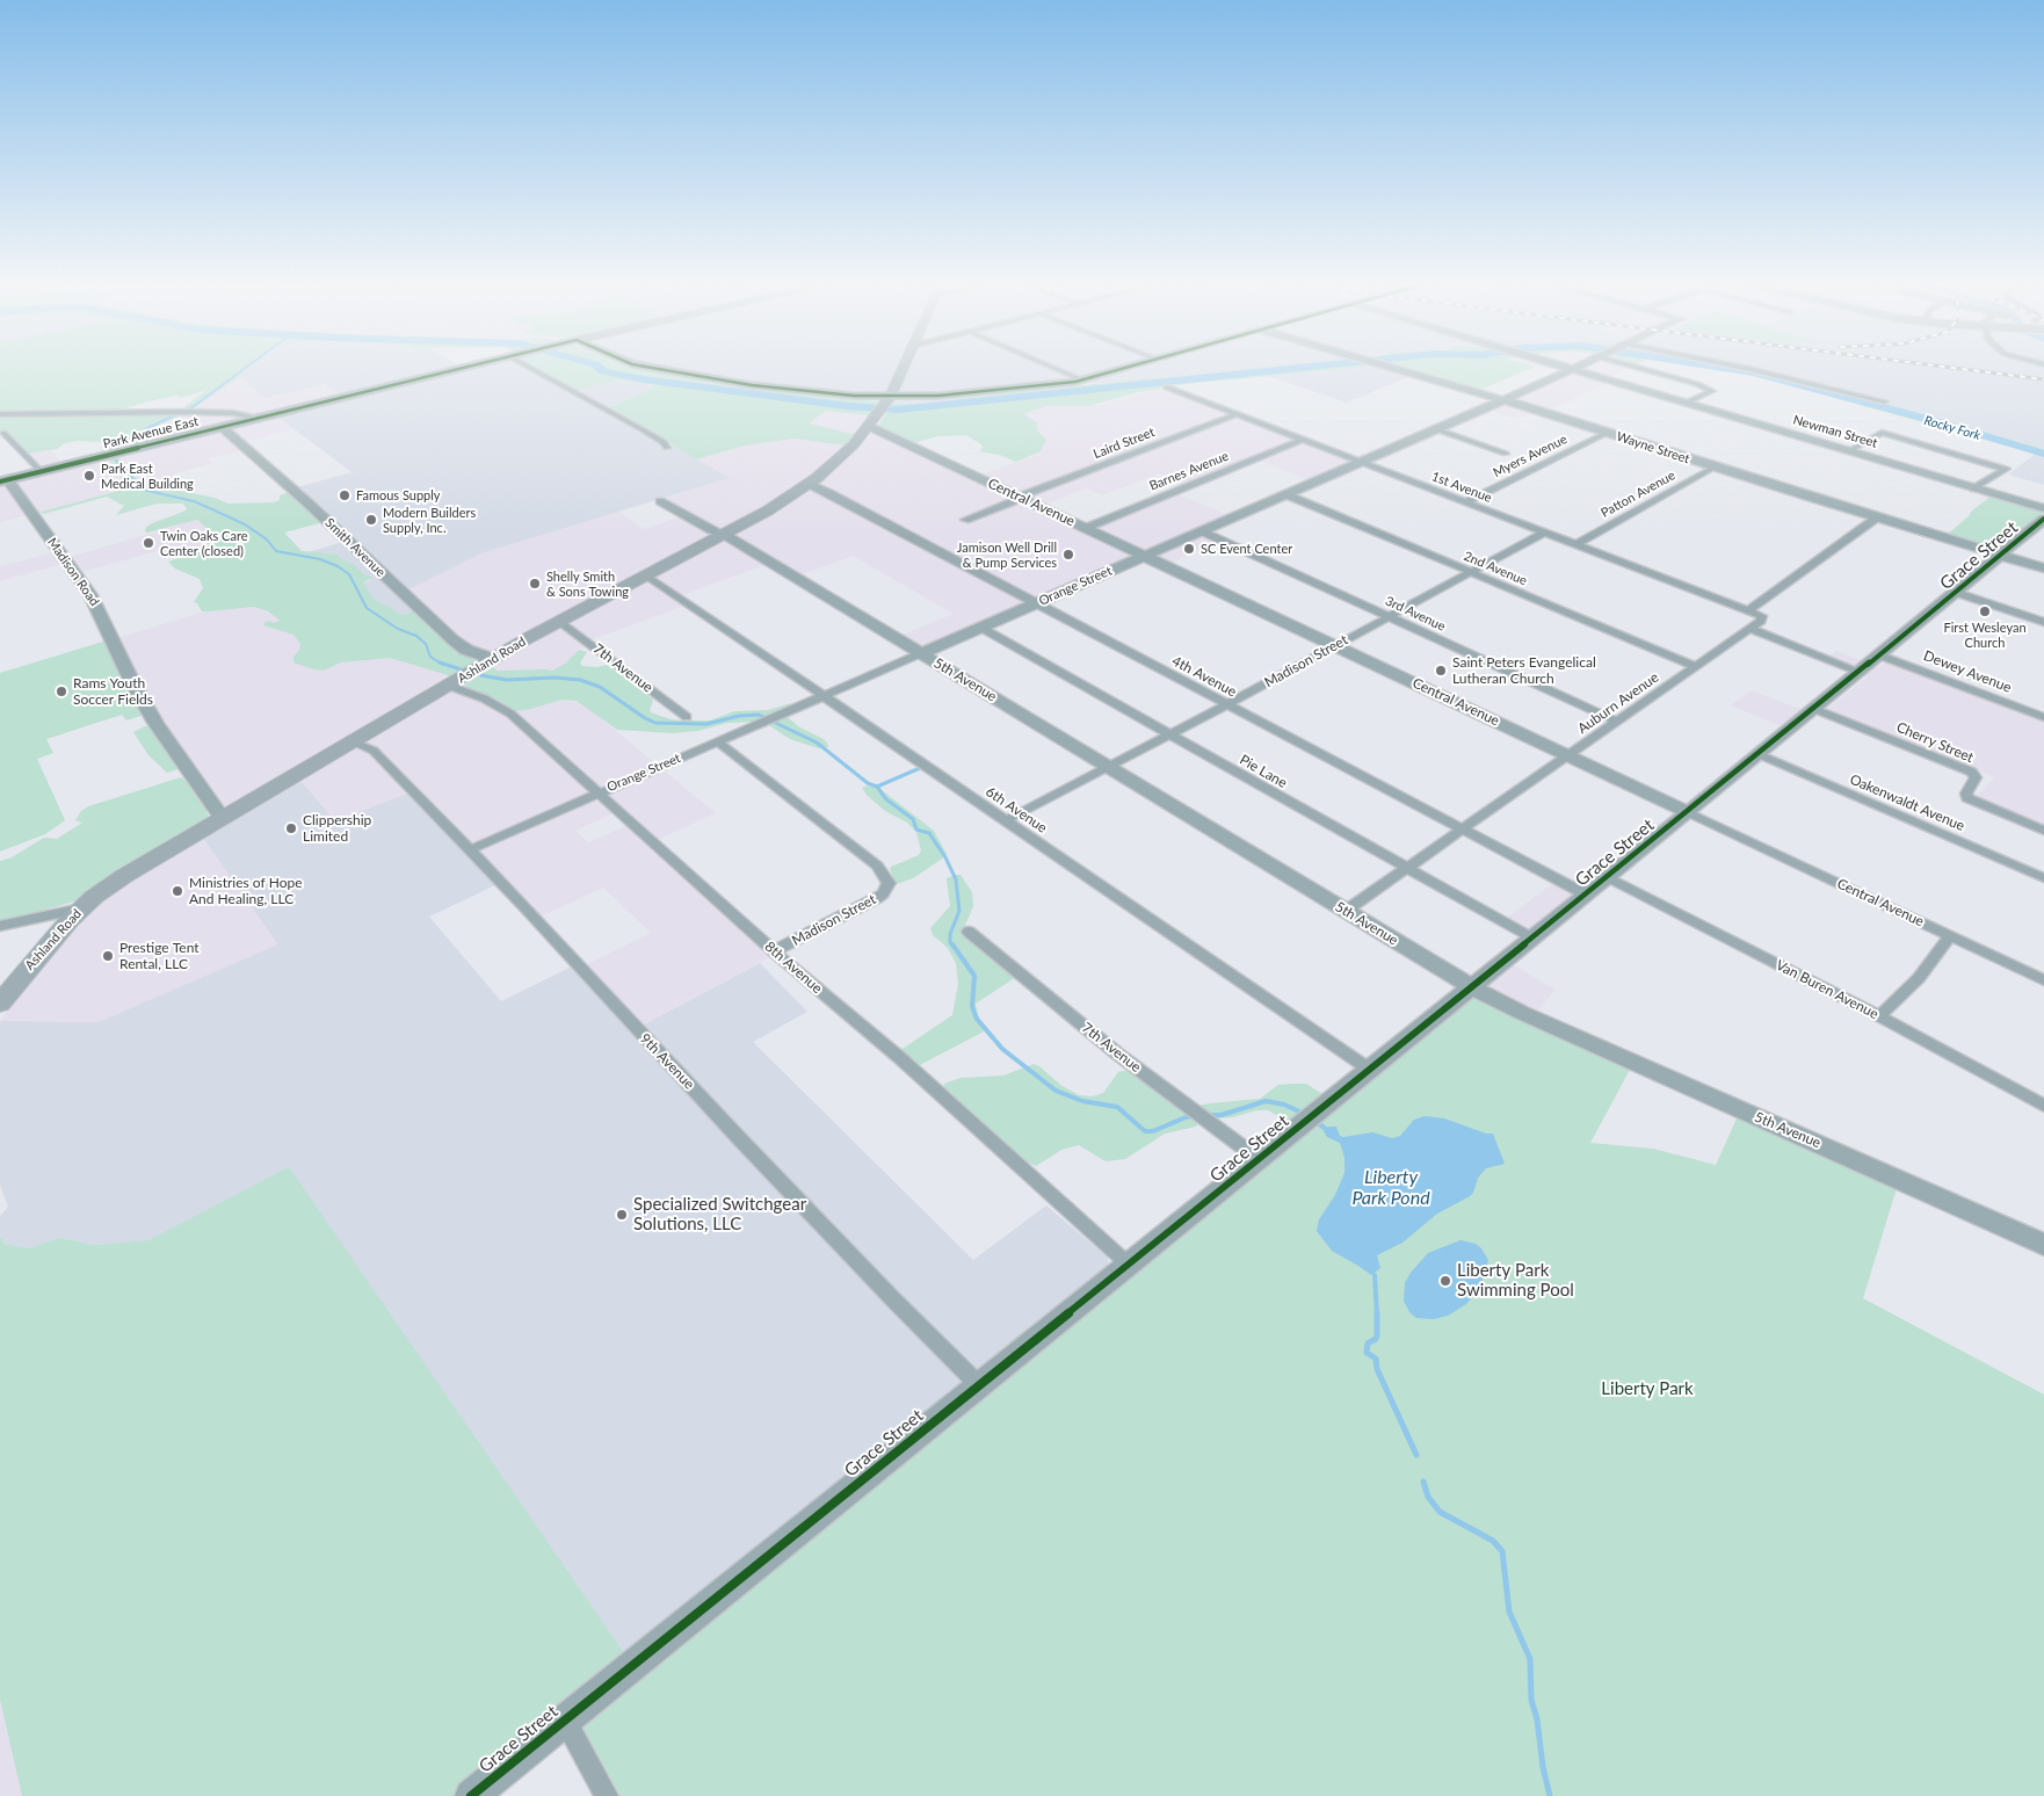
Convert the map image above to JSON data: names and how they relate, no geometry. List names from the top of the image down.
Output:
{
  "streets": {
    "main road": ["Park Avenue East", "Ashland Road"],
    "street": [
      "Newman Street",
      "Laird Street",
      "Wayne Street",
      "Myers Avenue",
      "Barnes Avenue",
      "1st Avenue",
      "Patton Avenue",
      "Central Avenue",
      "Smith Avenue",
      "Grace Street",
      "2nd Avenue",
      "Madison Road",
      "Orange Street",
      "3rd Avenue",
      "Madison Street",
      "7th Avenue",
      "Dewey Avenue",
      "4th Avenue",
      "5th Avenue",
      "Auburn Avenue",
      "Cherry Street",
      "Pie Lane",
      "Oakenwaldt Avenue",
      "6th Avenue",
      "8th Avenue",
      "Van Buren Avenue",
      "9th Avenue"
    ]
  },
  "crossings": [
    ["Newman Street", "Orange Street"],
    ["Park Avenue East", "Smith Avenue"],
    ["Park Avenue East", "Madison Road"],
    ["Laird Street", "1st Avenue"],
    ["Laird Street", "Central Avenue"],
    ["Wayne Street", "Myers Avenue"],
    ["Wayne Street", "Patton Avenue"],
    ["Wayne Street", "Grace Street"],
    ["Wayne Street", "Orange Street"],
    ["Myers Avenue", "1st Avenue"],
    ["Barnes Avenue", "1st Avenue"],
    ["Barnes Avenue", "Central Avenue"],
    ["1st Avenue", "Patton Avenue"],
    ["1st Avenue", "Orange Street"],
    ["1st Avenue", "Madison Street"],
    ["Central Avenue", "Grace Street"],
    ["Central Avenue", "Orange Street"],
    ["Central Avenue", "Ashland Road"],
    ["Central Avenue", "Madison Street"],
    ["Central Avenue", "Auburn Avenue"],
    ["Smith Avenue", "Ashland Road"],
    ["Smith Avenue", "8th Avenue"],
    ["Grace Street", "7th Avenue"],
    ["Grace Street", "Dewey Avenue"],
    ["Grace Street", "4th Avenue"],
    ["Grace Street", "5th Avenue"],
    ["Grace Street", "Cherry Street"],
    ["Grace Street", "Pie Lane"],
    ["Grace Street", "Oakenwaldt Avenue"],
    ["Grace Street", "6th Avenue"],
    ["Grace Street", "8th Avenue"],
    ["Grace Street", "Van Buren Avenue"],
    ["Grace Street", "9th Avenue"],
    ["2nd Avenue", "Orange Street"],
    ["2nd Avenue", "Madison Street"],
    ["2nd Avenue", "Auburn Avenue"],
    ["Madison Road", "Ashland Road"],
    ["Orange Street", "3rd Avenue"],
    ["Orange Street", "Madison Street"],
    ["Orange Street", "4th Avenue"],
    ["Orange Street", "5th Avenue"],
    ["Orange Street", "Pie Lane"],
    ["Orange Street", "6th Avenue"],
    ["Orange Street", "8th Avenue"],
    ["Orange Street", "9th Avenue"],
    ["3rd Avenue", "Madison Street"],
    ["3rd Avenue", "Auburn Avenue"],
    ["Ashland Road", "7th Avenue"],
    ["Ashland Road", "4th Avenue"],
    ["Ashland Road", "5th Avenue"],
    ["Ashland Road", "6th Avenue"],
    ["Ashland Road", "8th Avenue"],
    ["Ashland Road", "9th Avenue"],
    ["Madison Street", "4th Avenue"],
    ["Madison Street", "5th Avenue"],
    ["Madison Street", "Pie Lane"],
    ["Madison Street", "6th Avenue"],
    ["Madison Street", "8th Avenue"],
    ["4th Avenue", "Auburn Avenue"],
    ["5th Avenue", "Auburn Avenue"],
    ["Auburn Avenue", "Pie Lane"]
  ],
  "water": ["Rocky Fork", "Liberty Park Pond"],
  "parks": ["Liberty Park"],
  "places": [
    "Park East Medical Building",
    "Famous Supply",
    "Modern Builders Supply, Inc.",
    "Twin Oaks Care Center (closed)",
    "SC Event Center",
    "Jamison Well Drill & Pump Services",
    "Shelly Smith & Sons Towing",
    "First Wesleyan Church",
    "Saint Peters Evangelical Lutheran Church",
    "Rams Youth Soccer Fields",
    "Clippership Limited",
    "Ministries of Hope And Healing, LLC",
    "Prestige Tent Rental, LLC",
    "Specialized Switchgear Solutions, LLC",
    "Liberty Park Swimming Pool"
  ]
}
